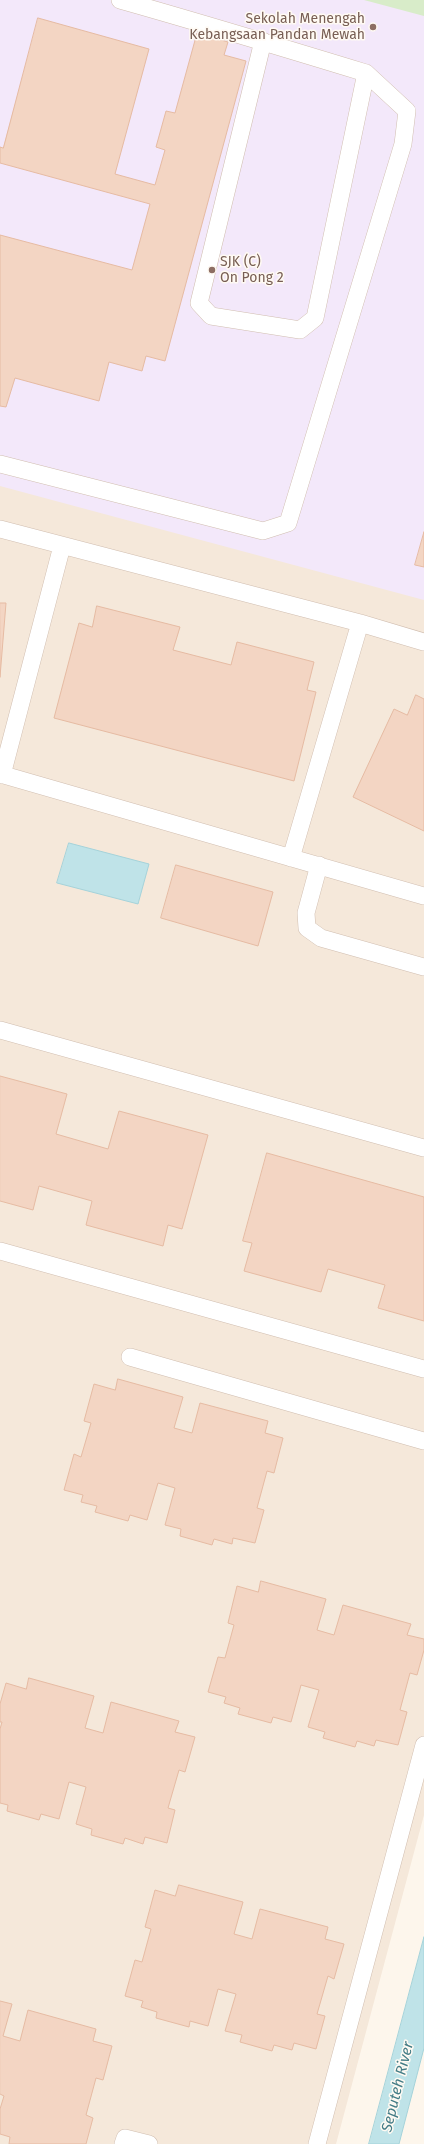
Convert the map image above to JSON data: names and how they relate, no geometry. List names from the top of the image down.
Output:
{
  "water": ["Seputeh River"],
  "places": ["Sekolah Menengah Kebangsaan Pandan Mewah", "SJK (C) On Pong 2"]
}
